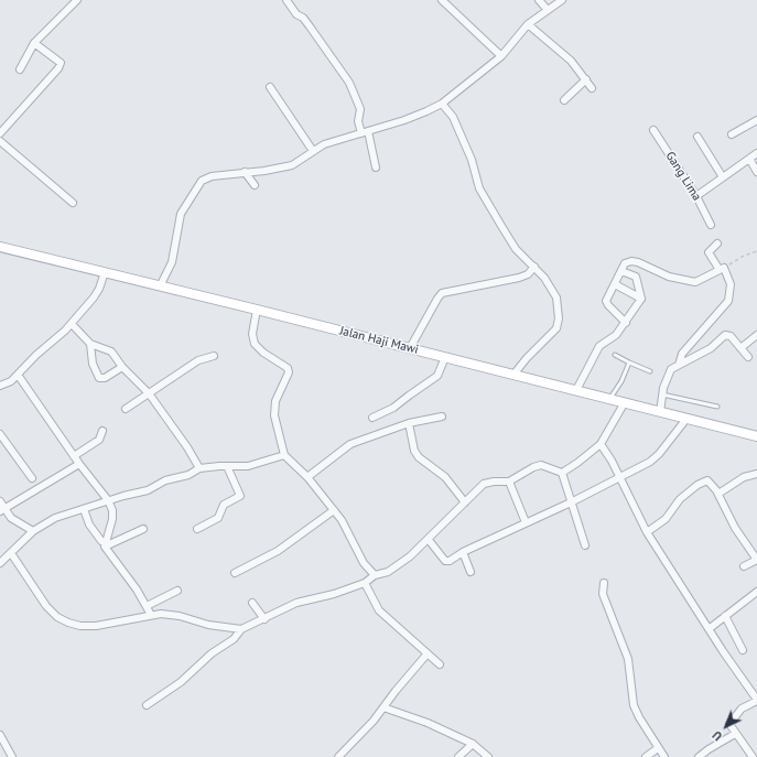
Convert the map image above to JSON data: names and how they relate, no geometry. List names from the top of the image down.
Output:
{
  "streets": {
    "street": ["Gang Lima", "Jalan Haji Mawi"]
  },
  "north": "bottom left"
}
